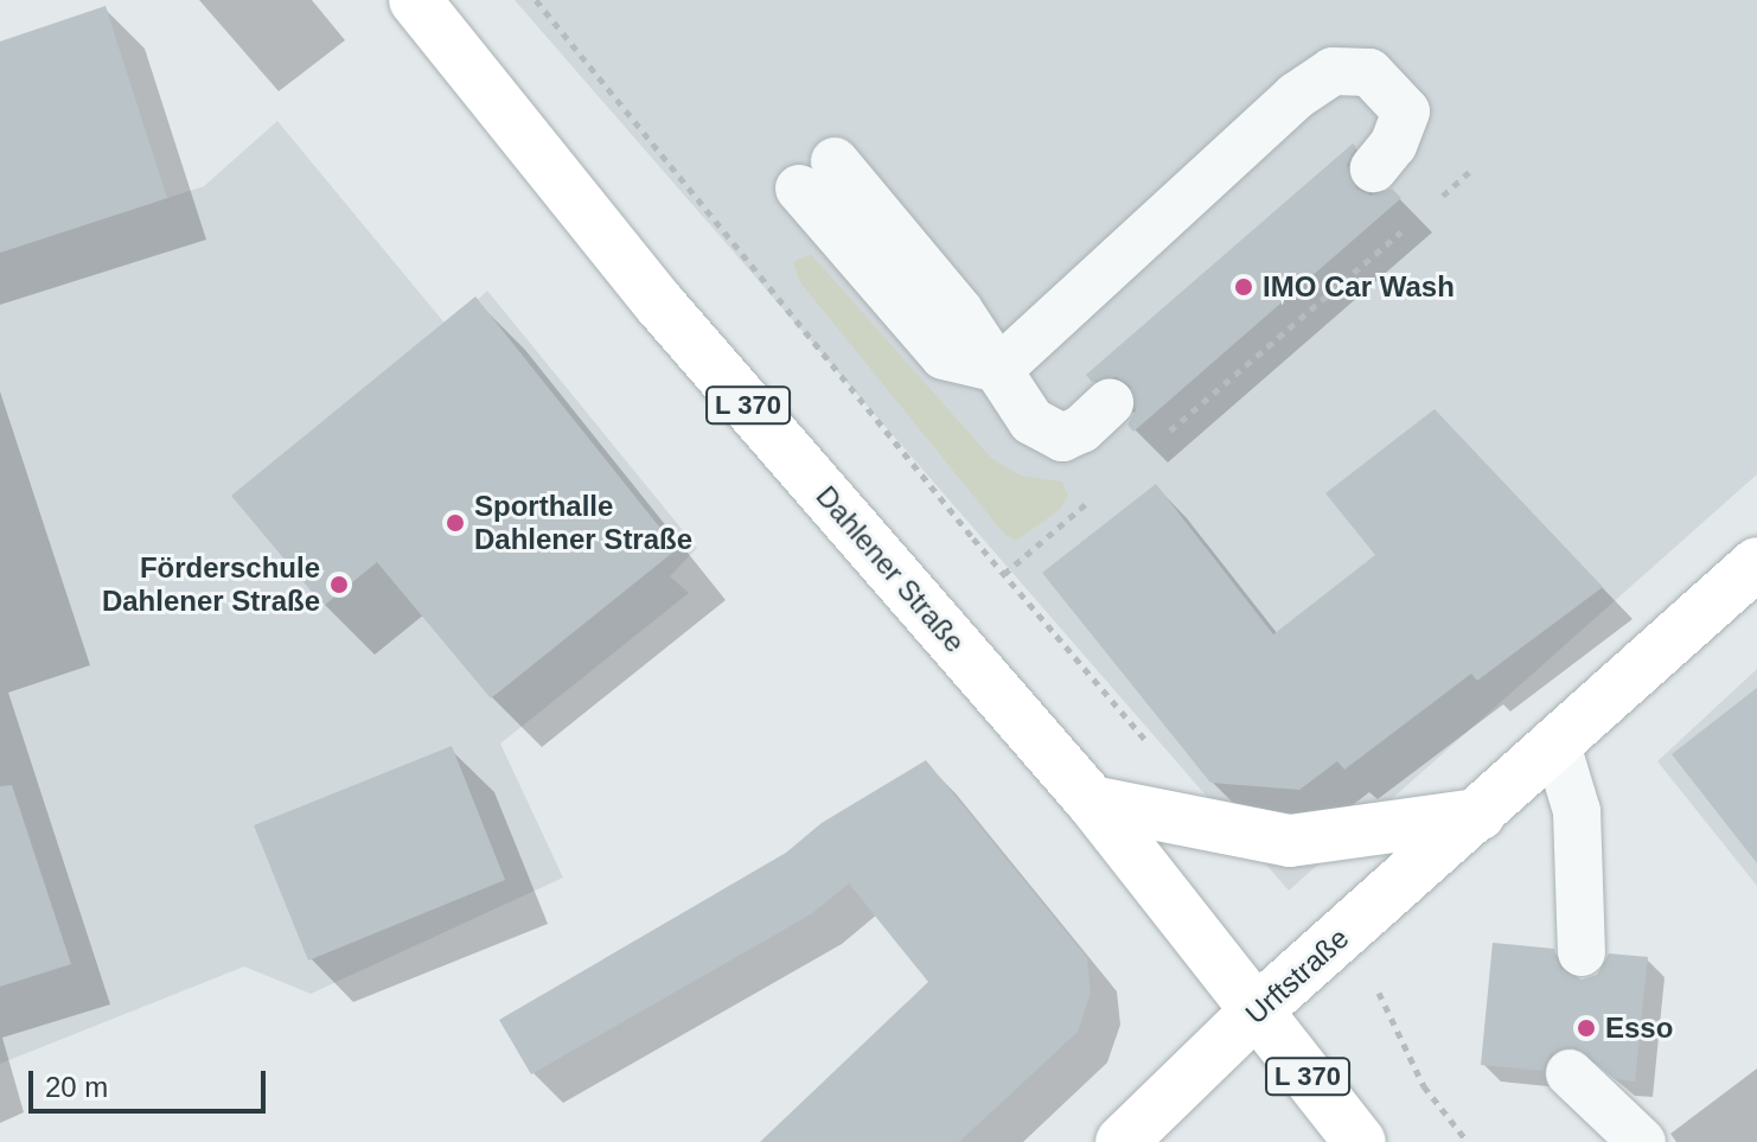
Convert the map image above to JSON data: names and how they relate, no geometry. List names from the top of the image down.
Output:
{
  "streets": {
    "main road": ["L 370", "Dahlener Straße", "Urftstraße"]
  },
  "crossings": [
    ["Dahlener Straße", "Urftstraße"]
  ],
  "places": [
    "IMO Car Wash",
    "Sporthalle Dahlener Straße",
    "Förderschule Dahlener Straße",
    "Esso"
  ],
  "scale_bar": "20 m"
}
